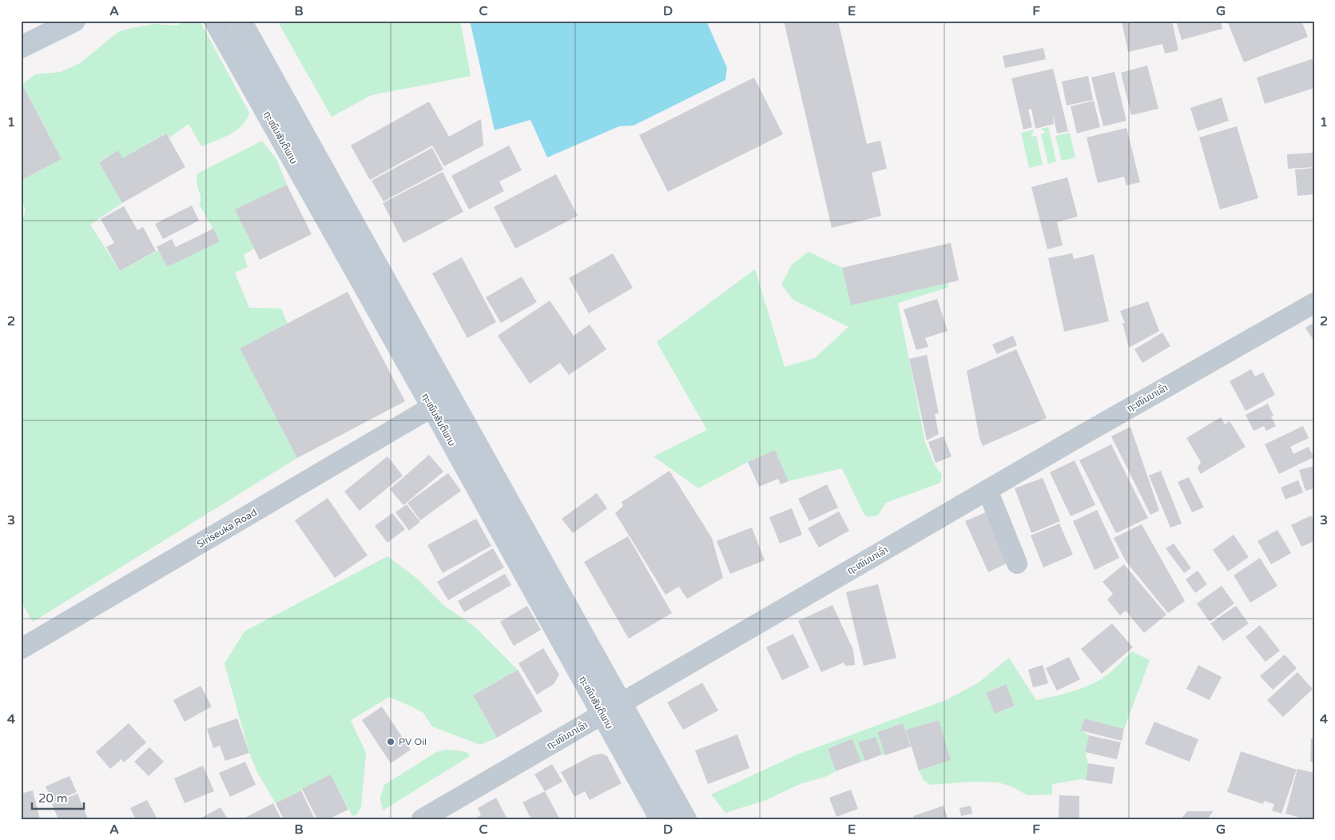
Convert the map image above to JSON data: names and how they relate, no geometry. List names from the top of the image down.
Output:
{
  "streets": {
    "street": ["ຖະໜົນສັນຕິພາບ", "ຖະໜົນນາເລົ່າ", "Siriseuka Road"]
  },
  "crossings": [
    ["ຖະໜົນສັນຕິພາບ", "ຖະໜົນນາເລົ່າ"],
    ["ຖະໜົນສັນຕິພາບ", "Siriseuka Road"]
  ],
  "places": ["PV Oil"],
  "scale_bar": "20 m",
  "grid": {
    "columns": [
      "A",
      "B",
      "C",
      "D",
      "E",
      "F",
      "G"
    ],
    "rows": [
      "1",
      "2",
      "3",
      "4"
    ]
  }
}
